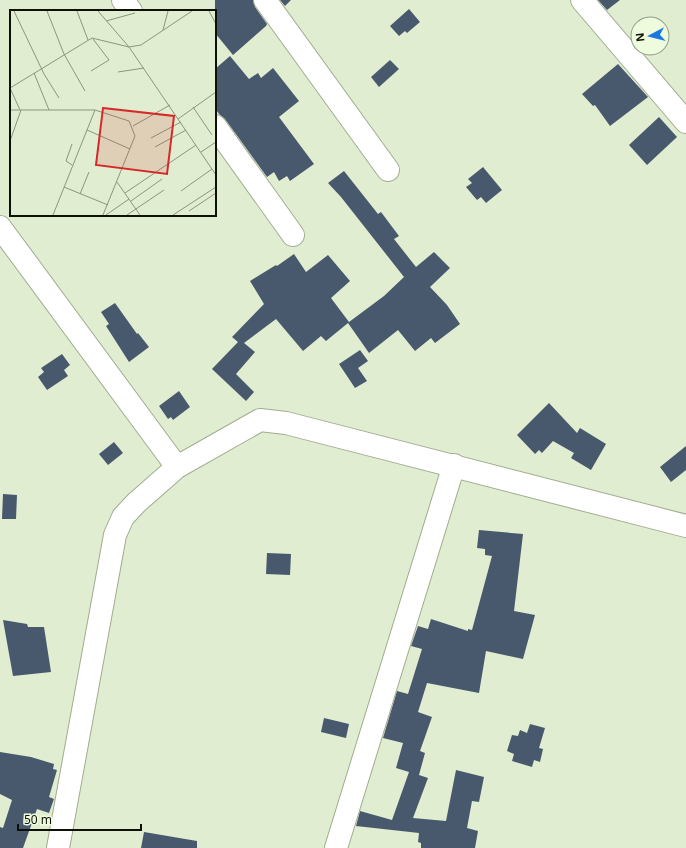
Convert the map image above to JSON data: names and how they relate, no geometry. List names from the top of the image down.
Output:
{
  "scale_bar": "50 m",
  "north": "left"
}
